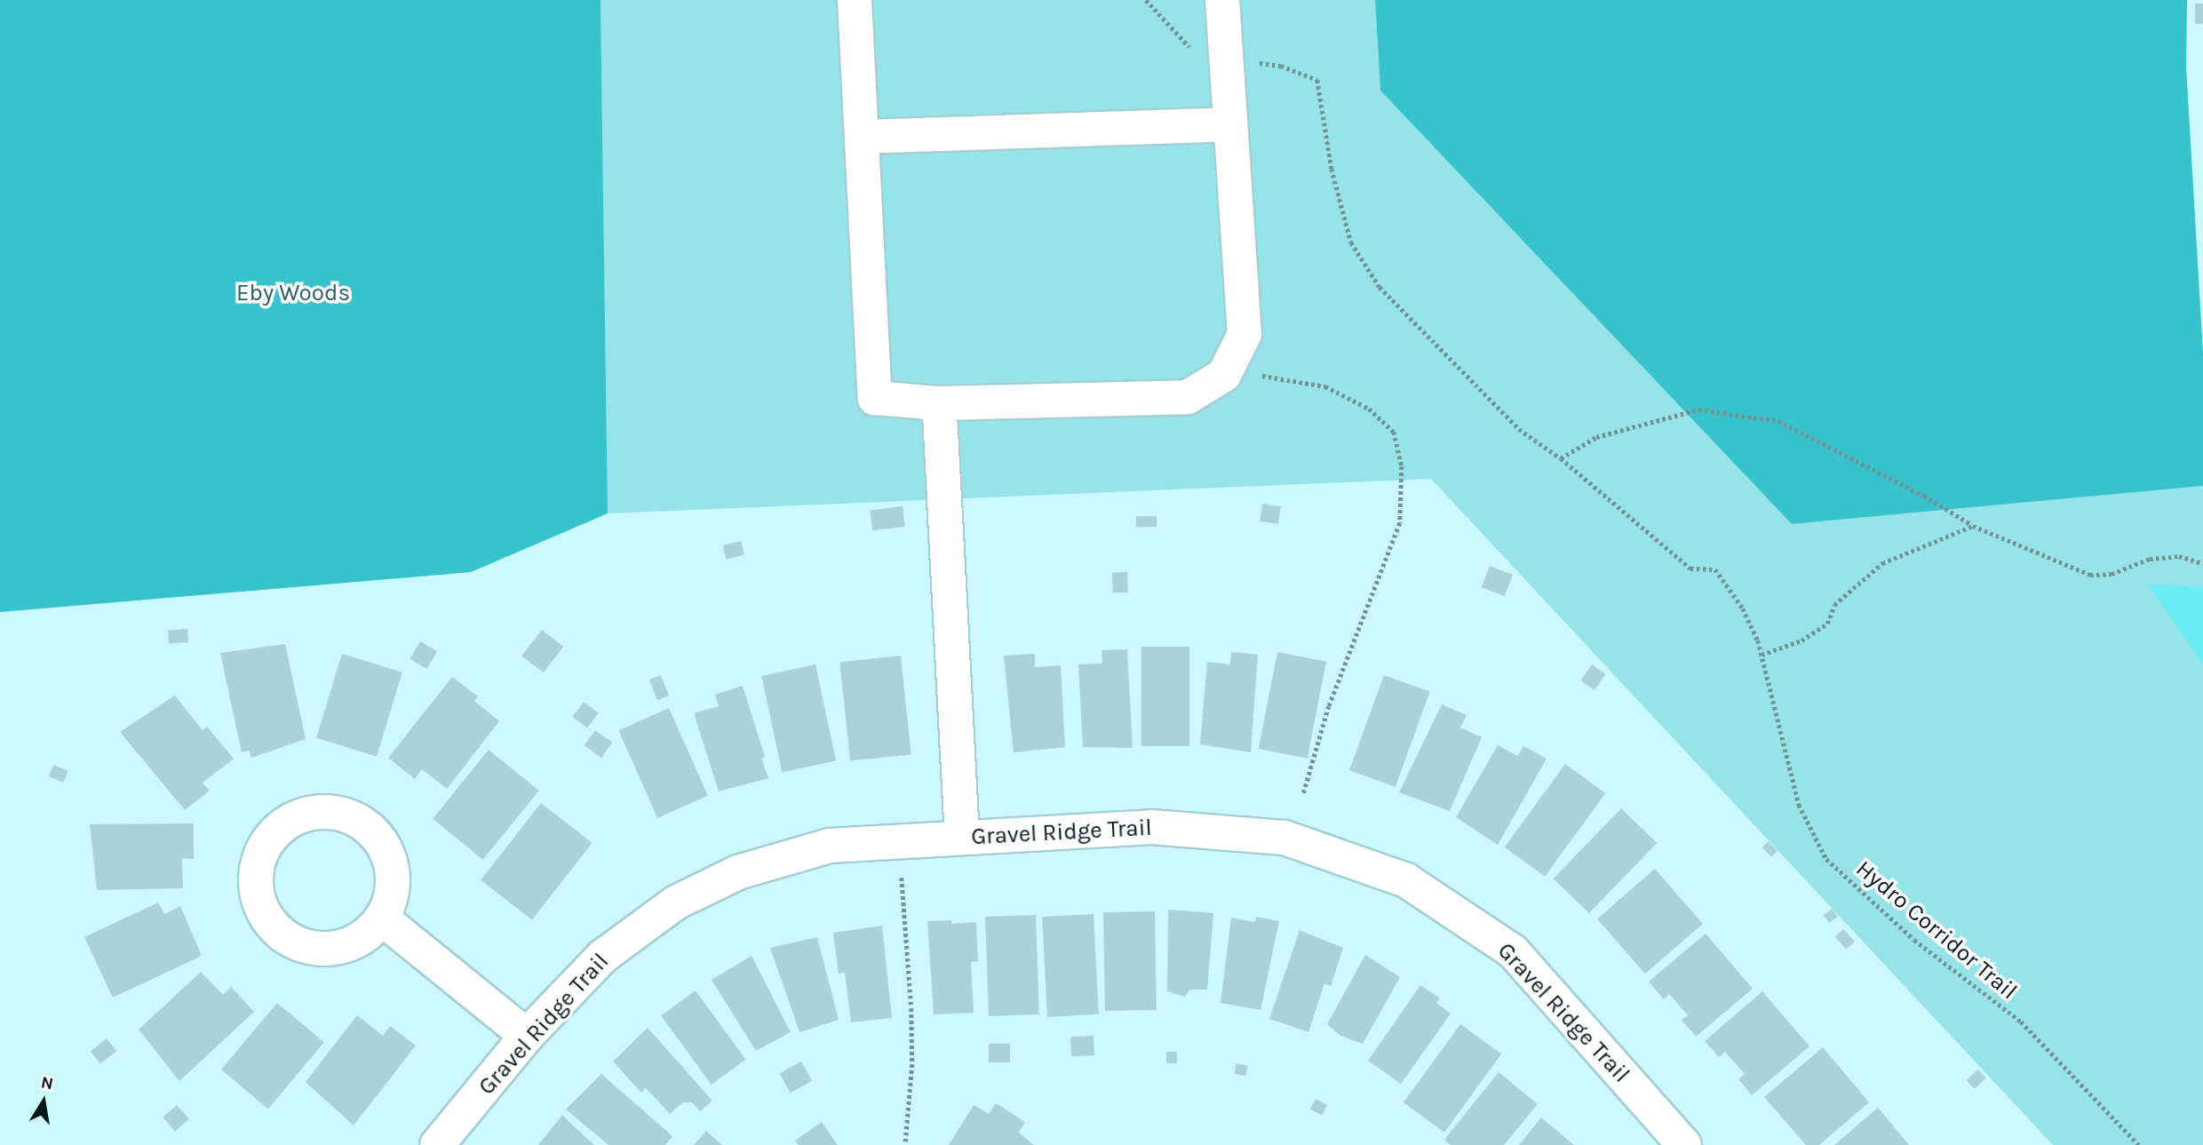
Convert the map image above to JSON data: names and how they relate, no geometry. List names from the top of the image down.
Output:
{
  "streets": {
    "street": ["Gravel Ridge Trail"],
    "path": ["Hydro Corridor Trail"]
  },
  "parks": ["Eby Woods"],
  "north": "top"
}
